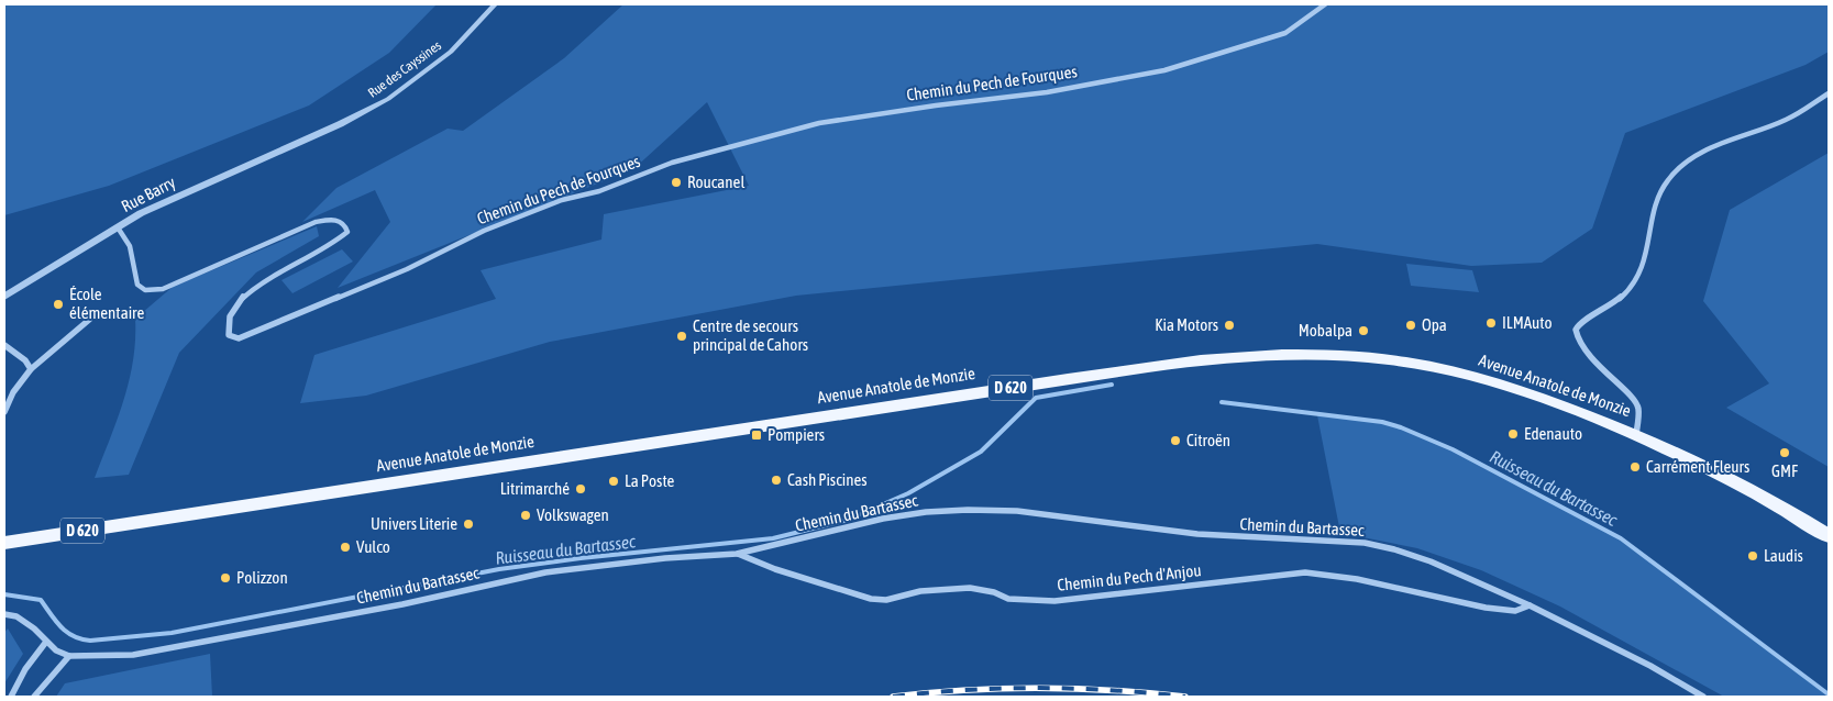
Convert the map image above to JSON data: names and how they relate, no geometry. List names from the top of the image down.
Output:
{
  "streets": {
    "main road": ["Avenue Anatole de Monzie", "D 620"],
    "street": [
      "Rue des Cayssines",
      "Chemin du Pech de Fourques",
      "Rue Barry",
      "Chemin du Bartassec",
      "Chemin du Pech d'Anjou"
    ]
  },
  "crossings": [
    ["Rue des Cayssines", "Rue Barry"],
    ["Chemin du Pech de Fourques", "Rue Barry"],
    ["Chemin du Bartassec", "Chemin du Pech d'Anjou"]
  ],
  "water": ["Ruisseau du Bartassec"],
  "places": {
    "other": [
      "Roucanel",
      "École élémentaire",
      "ILMAuto",
      "Kia Motors",
      "Opa",
      "Mobalpa",
      "Centre de secours principal de Cahors",
      "Edenauto",
      "Citroën",
      "GMF",
      "Carrément Fleurs",
      "Cash Piscines",
      "La Poste",
      "Litrimarché",
      "Volkswagen",
      "Univers Literie",
      "Vulco",
      "Laudis",
      "Polizzon"
    ],
    "transit": ["Pompiers"]
  }
}
